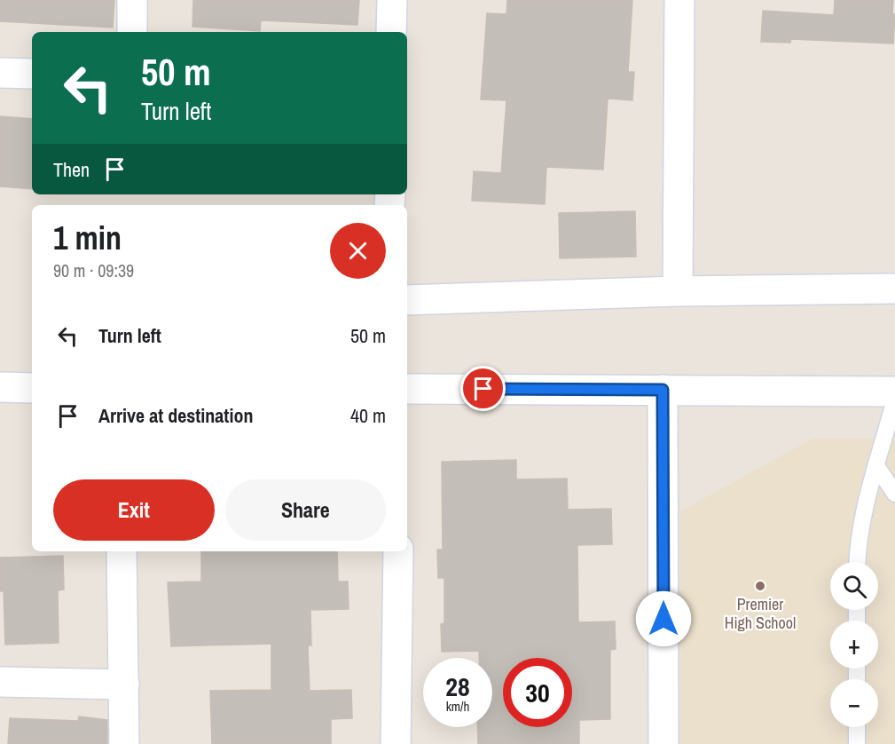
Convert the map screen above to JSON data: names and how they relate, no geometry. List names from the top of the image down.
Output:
{
  "places": ["Premier High School"],
  "page": {
    "turn": ["50 m", "Turn left"],
    "then": "Then",
    "heading": ["1 min", "90 m · 09:39"],
    "list": [
      {
        "name": "Turn left",
        "value": "50 m"
      },
      {
        "name": "Arrive at destination",
        "value": "40 m"
      }
    ],
    "buttons": ["Exit", "Share"],
    "map_buttons": ["+", "−"],
    "speed": "28 km/h",
    "limit": "30"
  }
}
